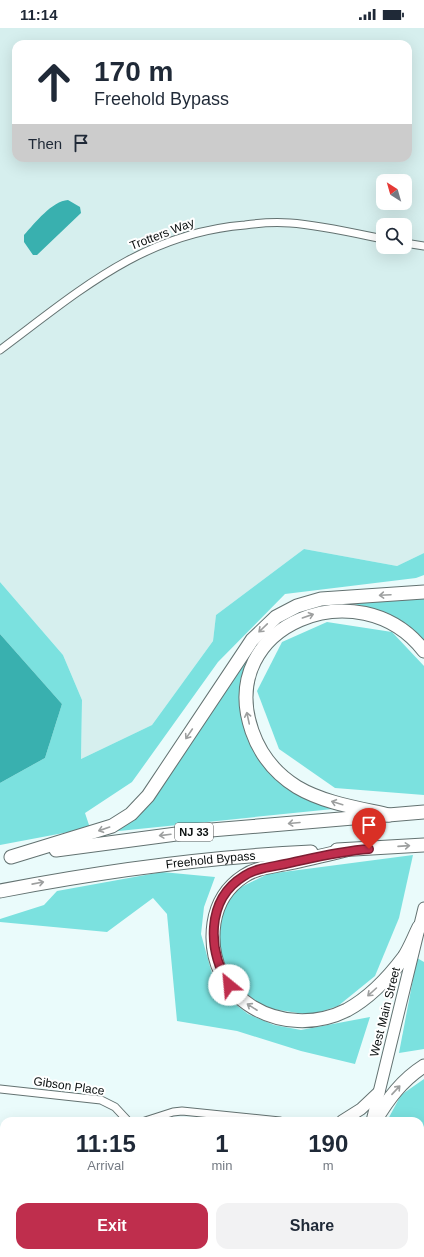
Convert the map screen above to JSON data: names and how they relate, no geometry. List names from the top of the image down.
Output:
{
  "streets": {
    "highway": ["NJ 33", "Freehold Bypass"],
    "main road": ["West Main Street"],
    "street": ["Trotters Way", "Gibson Place"]
  },
  "north": "top left",
  "page": {
    "status": "11:14",
    "turn": ["170 m", "Freehold Bypass"],
    "then": "Then",
    "eta": [
      "11:15",
      "Arrival",
      "1",
      "min",
      "190",
      "m"
    ],
    "buttons": ["Exit", "Share"]
  }
}
